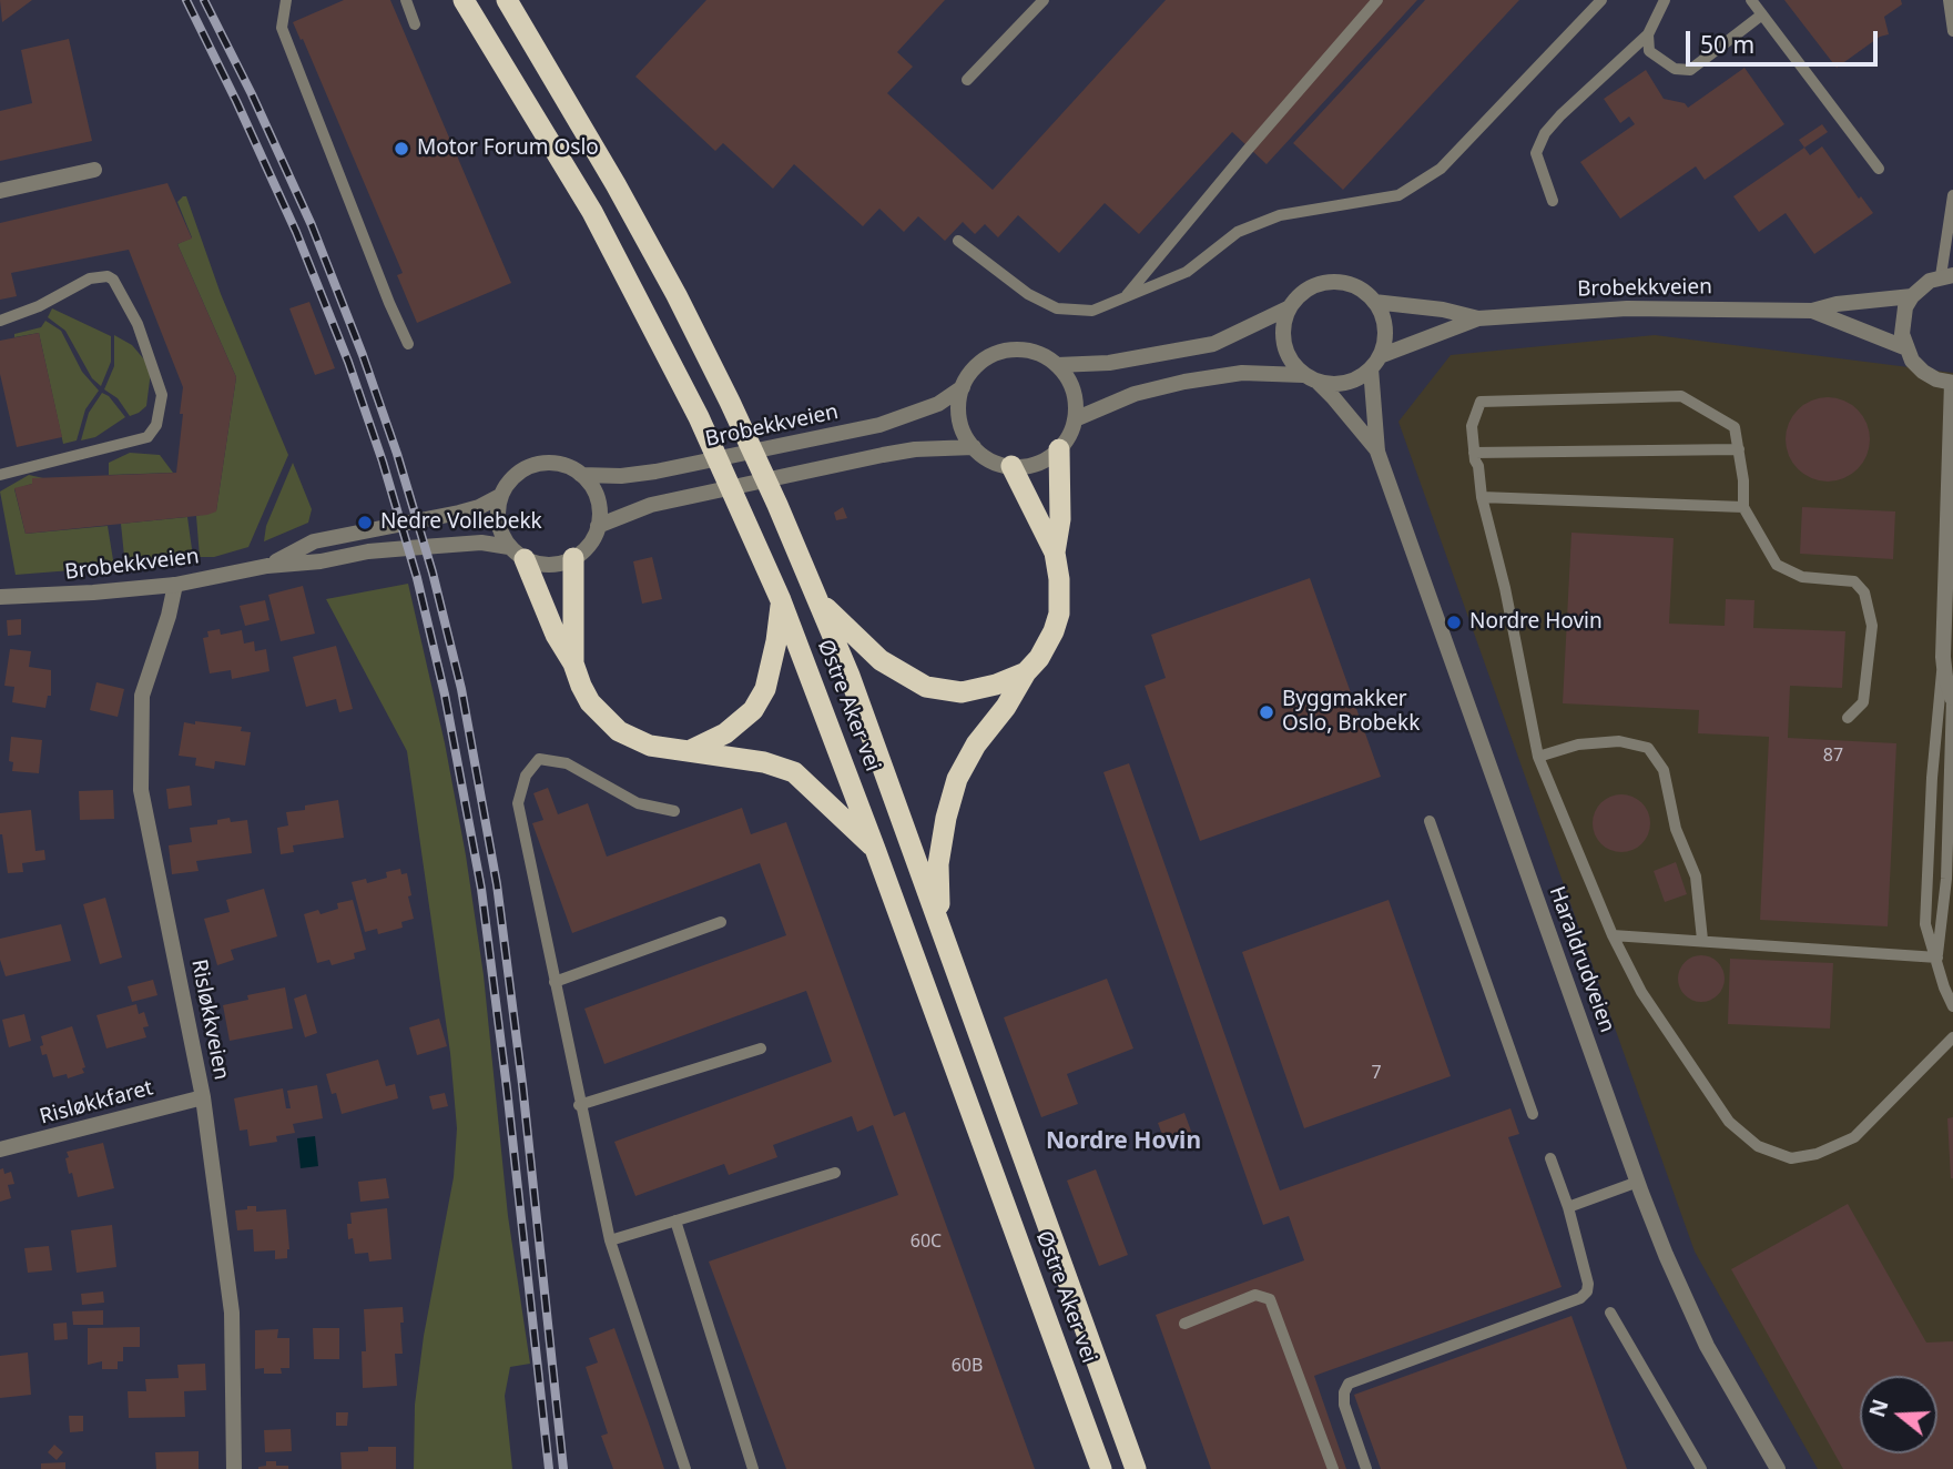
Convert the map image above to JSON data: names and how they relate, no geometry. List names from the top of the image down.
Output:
{
  "streets": {
    "highway": ["Østre Aker vei"],
    "street": [
      "Brobekkveien",
      "Haraldrudveien",
      "Risløkkveien",
      "Risløkkfaret"
    ]
  },
  "crossings": [
    ["Brobekkveien", "Haraldrudveien"],
    ["Brobekkveien", "Risløkkveien"],
    ["Risløkkveien", "Risløkkfaret"]
  ],
  "districts": ["Nordre Hovin"],
  "places": [
    "Motor Forum Oslo",
    "Nedre Vollebekk",
    "Nordre Hovin",
    "Byggmakker Oslo, Brobekk"
  ],
  "house_numbers": [
    "87",
    "7",
    "60C",
    "60B"
  ],
  "scale_bar": "50 m",
  "north": "left"
}
